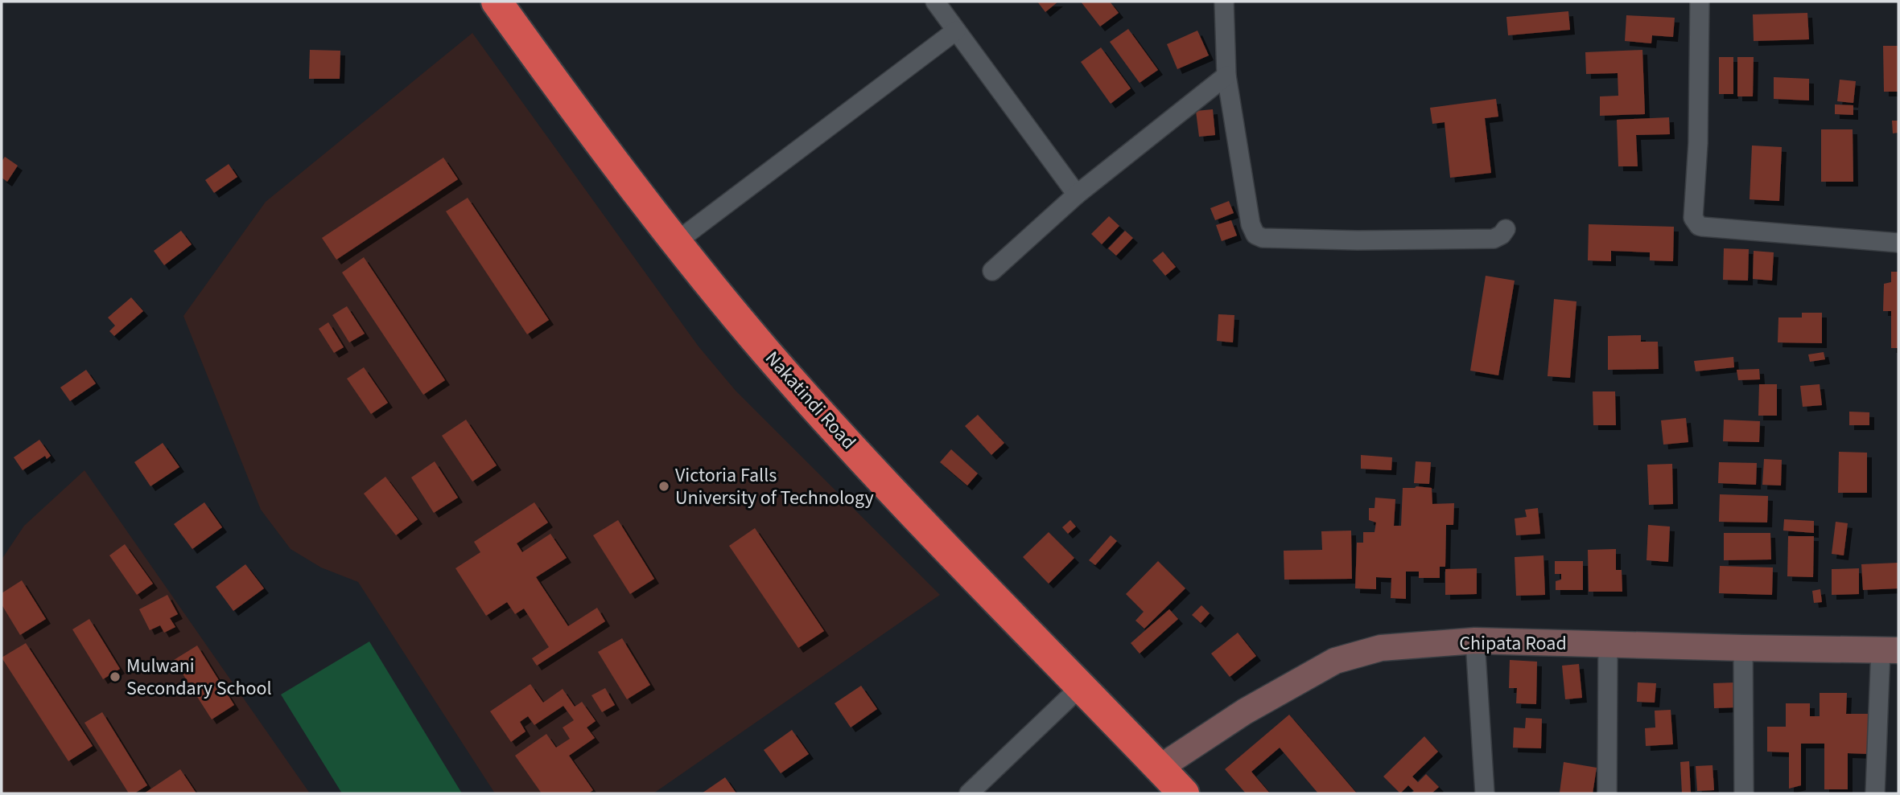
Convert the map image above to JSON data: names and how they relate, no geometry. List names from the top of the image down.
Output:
{
  "streets": {
    "highway": ["Nakatindi Road"],
    "street": ["Chipata Road"]
  },
  "crossings": [
    ["Nakatindi Road", "Chipata Road"]
  ],
  "places": ["Victoria Falls University of Technology", "Mulwani Secondary School"]
}
